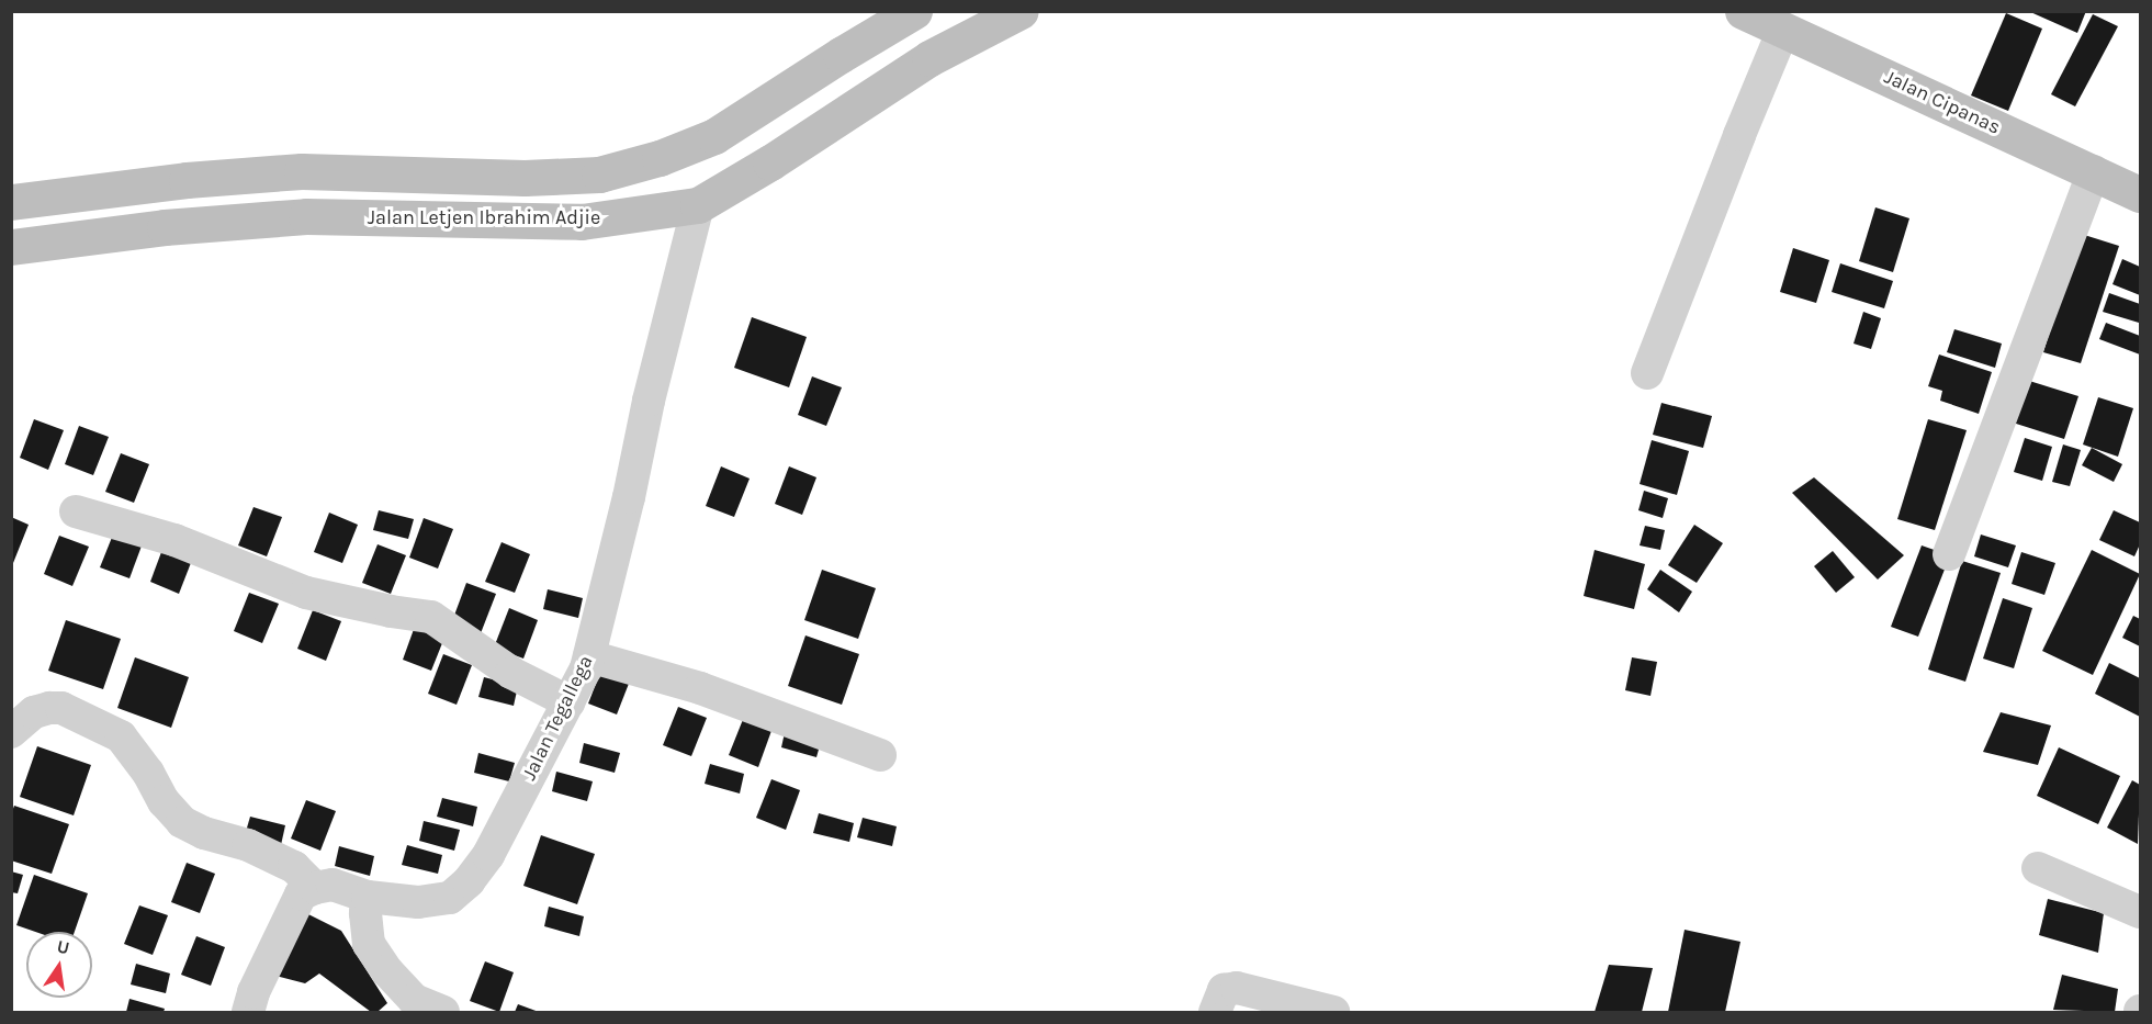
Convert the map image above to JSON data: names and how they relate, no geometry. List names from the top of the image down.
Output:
{
  "streets": {
    "street": ["Jalan Cipanas", "Jalan Letjen Ibrahim Adjie", "Jalan Tegallega"]
  },
  "crossings": [
    ["Jalan Letjen Ibrahim Adjie", "Jalan Tegallega"]
  ],
  "north": "top"
}
